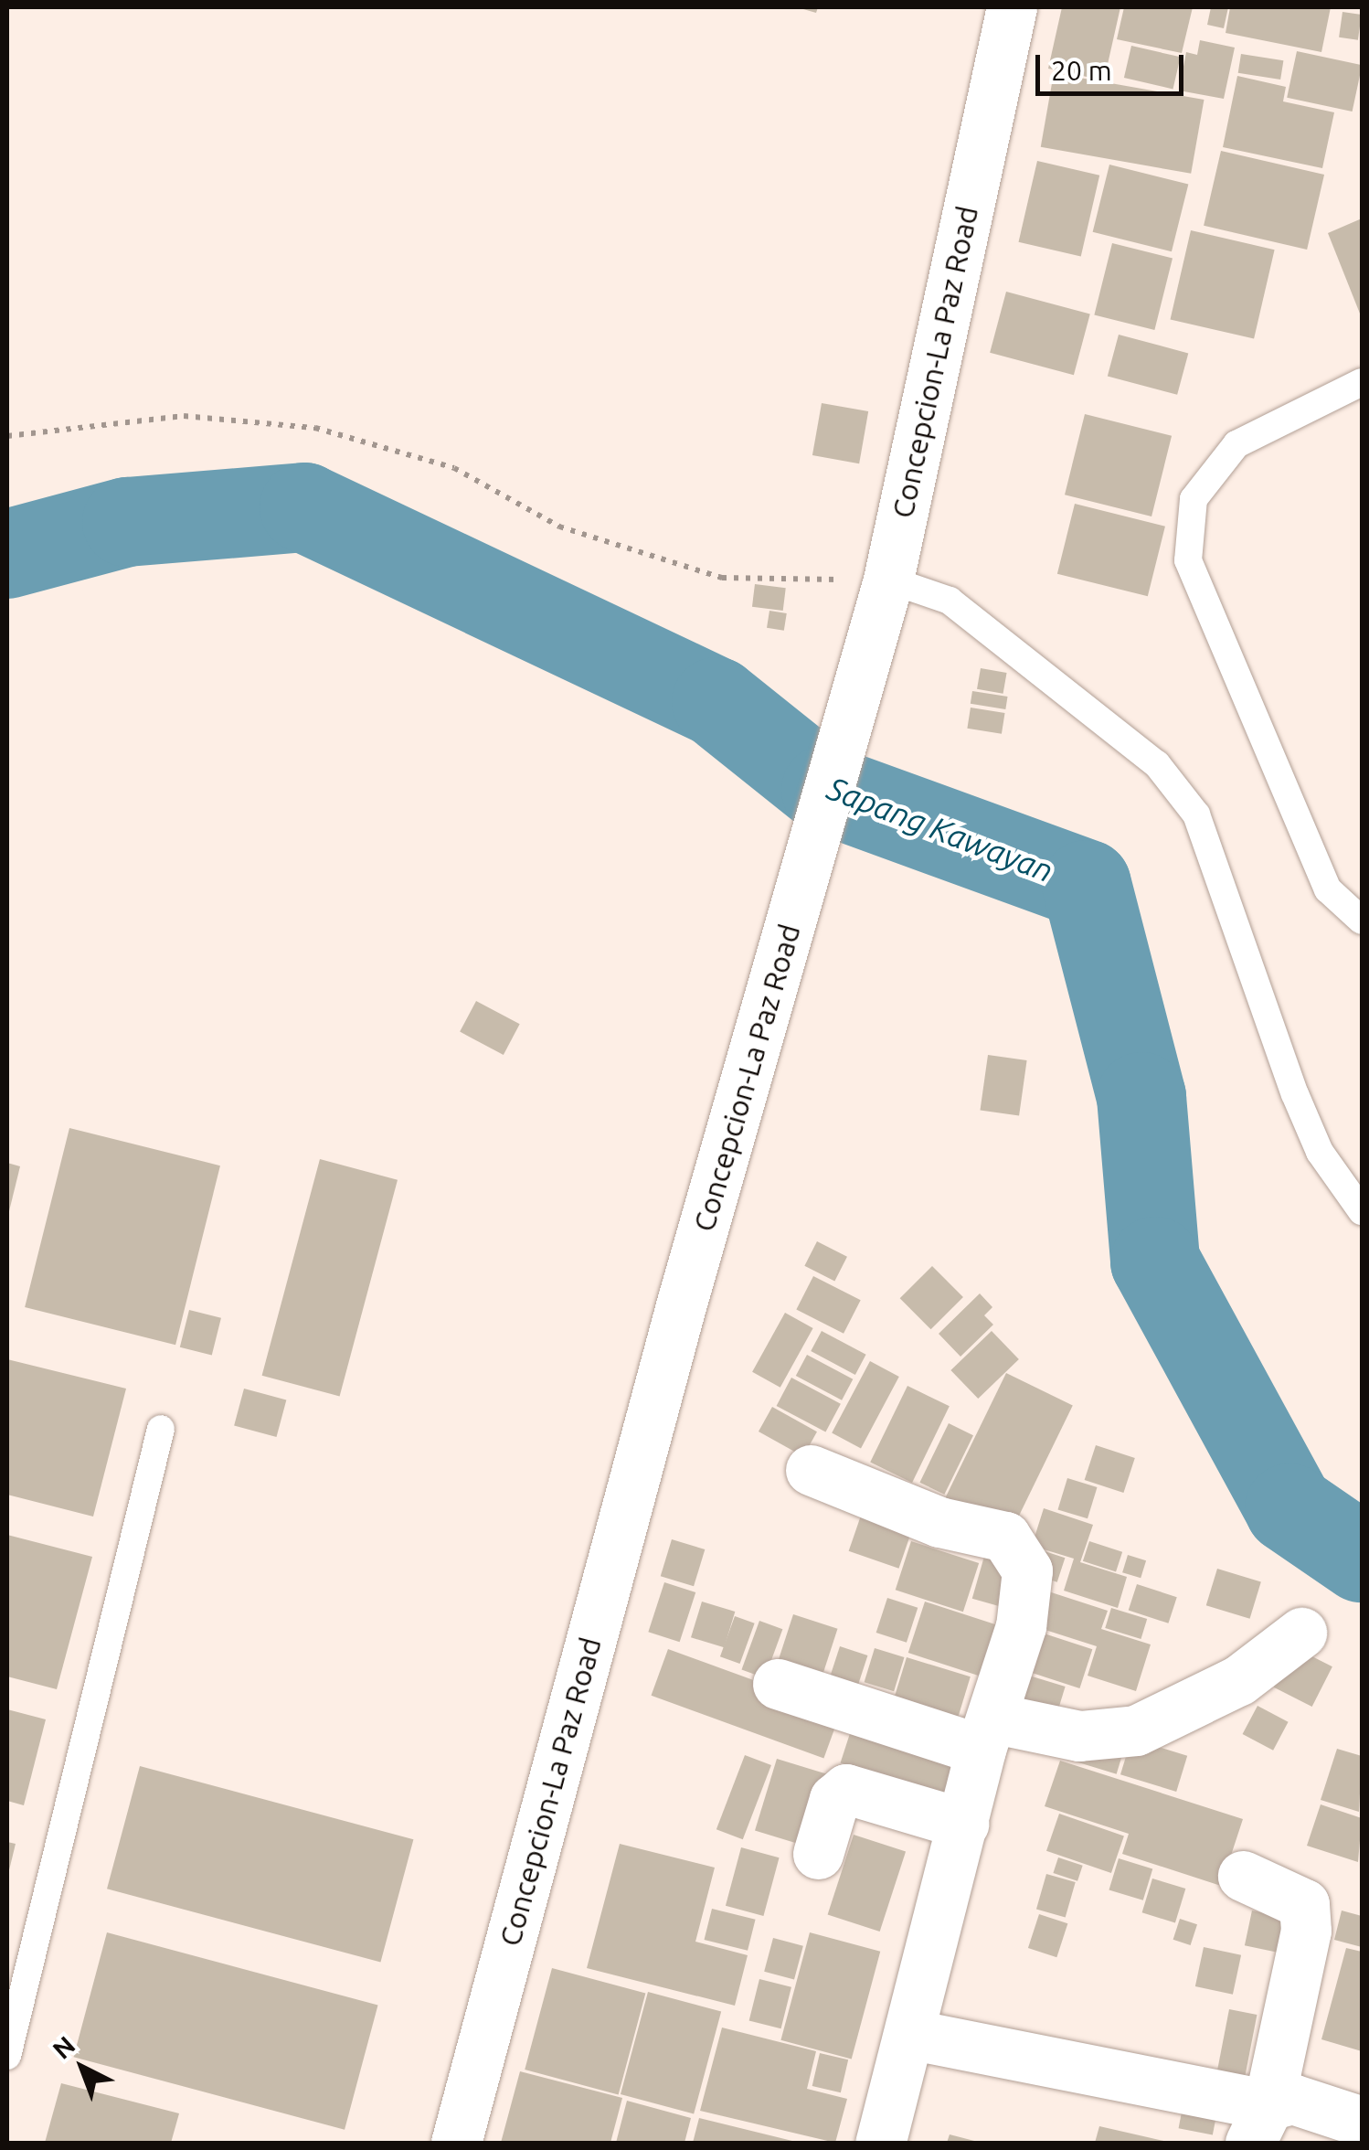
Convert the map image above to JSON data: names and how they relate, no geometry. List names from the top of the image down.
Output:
{
  "streets": {
    "street": ["Concepcion-La Paz Road"]
  },
  "water": ["Sapang Kawayan"],
  "scale_bar": "20 m",
  "north": "top left"
}
